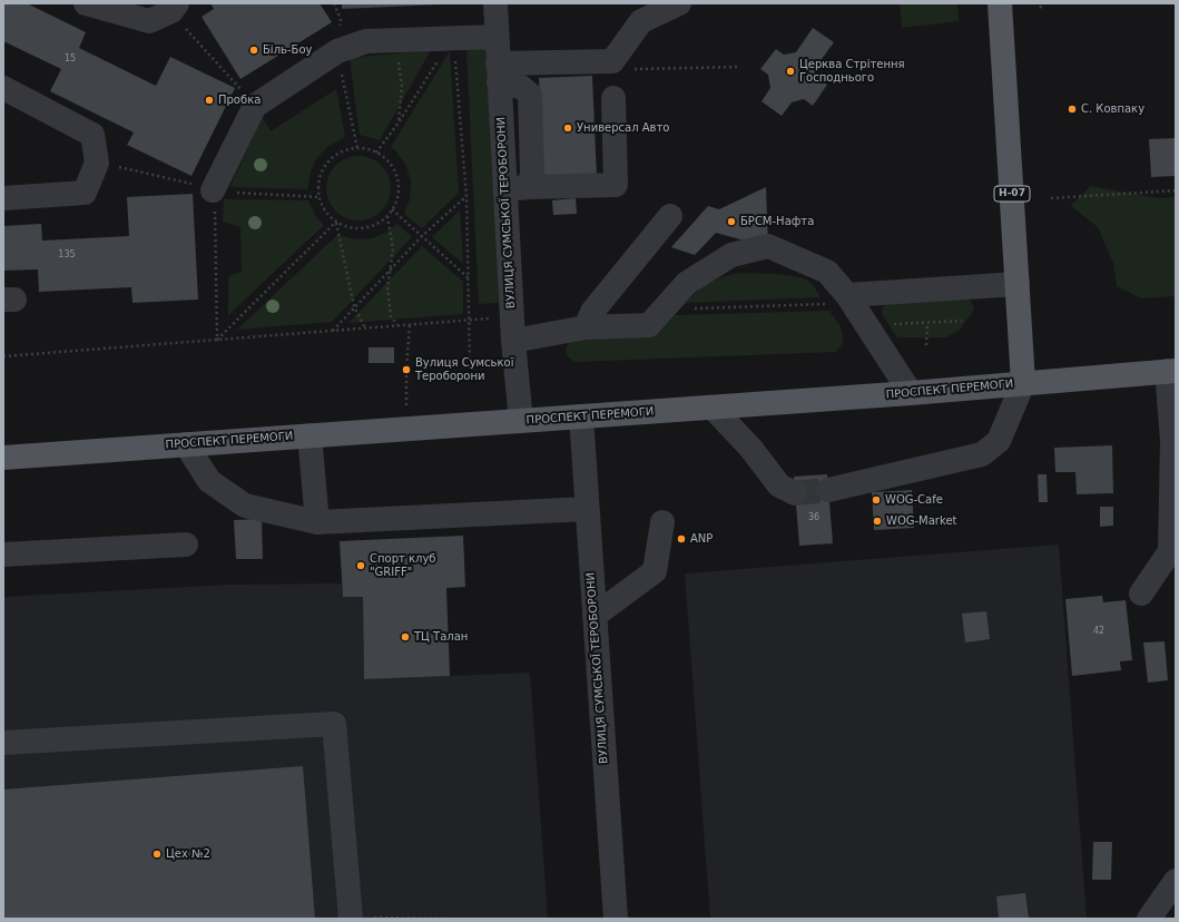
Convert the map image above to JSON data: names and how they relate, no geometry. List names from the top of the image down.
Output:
{
  "streets": {
    "main road": ["Н-07", "ПРОСПЕКТ ПЕРЕМОГИ"],
    "street": ["ВУЛИЦЯ СУМСЬКОЇ ТЕРОБОРОНИ"]
  },
  "crossings": [
    ["Н-07", "ПРОСПЕКТ ПЕРЕМОГИ"],
    ["ВУЛИЦЯ СУМСЬКОЇ ТЕРОБОРОНИ", "ПРОСПЕКТ ПЕРЕМОГИ"]
  ],
  "places": [
    "Біль-Боу",
    "Церква Стрітення Господнього",
    "Пробка",
    "С. Ковпаку",
    "Универсал Авто",
    "БРСМ-Нафта",
    "Вулиця Сумської Тероборони",
    "WOG-Cafe",
    "WOG-Market",
    "ANP",
    "Спорт клуб \"GRIFF\"",
    "ТЦ Талан",
    "Цех №2"
  ],
  "house_numbers": [
    "15",
    "135",
    "36",
    "42"
  ]
}
